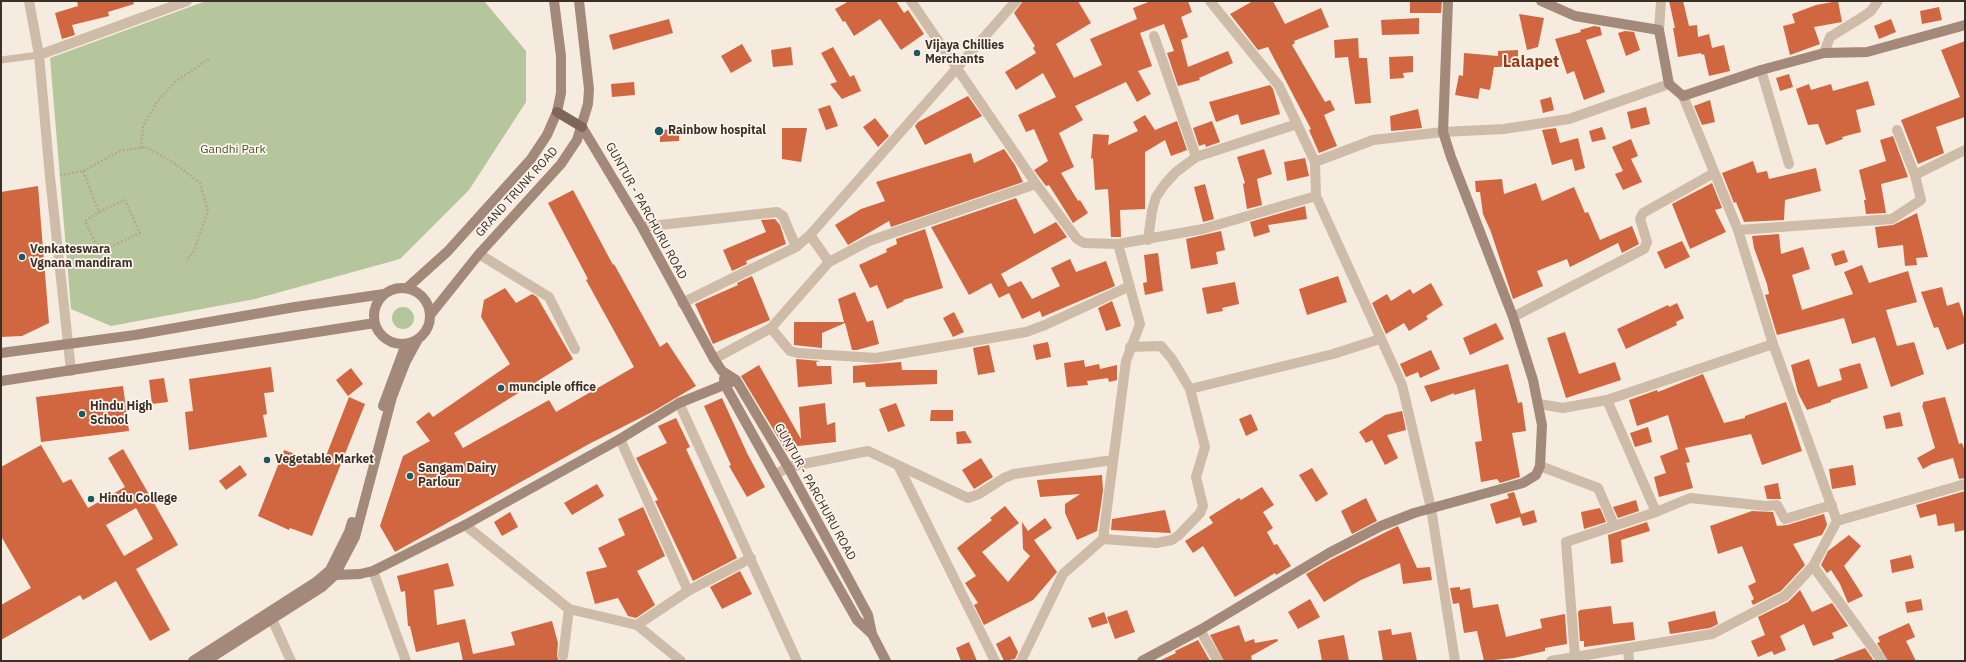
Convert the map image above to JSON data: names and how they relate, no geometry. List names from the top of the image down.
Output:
{
  "streets": {
    "street": ["GRAND TRUNK ROAD", "GUNTUR - PARCHURU ROAD"]
  },
  "crossings": [
    ["GRAND TRUNK ROAD", "GUNTUR - PARCHURU ROAD"]
  ],
  "districts": ["Lalapet"],
  "parks": ["Gandhi Park"],
  "places": [
    "Vijaya Chillies Merchants",
    "Rainbow hospital",
    "Venkateswara Vgnana mandiram",
    "munciple office",
    "Hindu High School",
    "Vegetable Market",
    "Sangam Dairy Parlour",
    "Hindu College"
  ]
}
